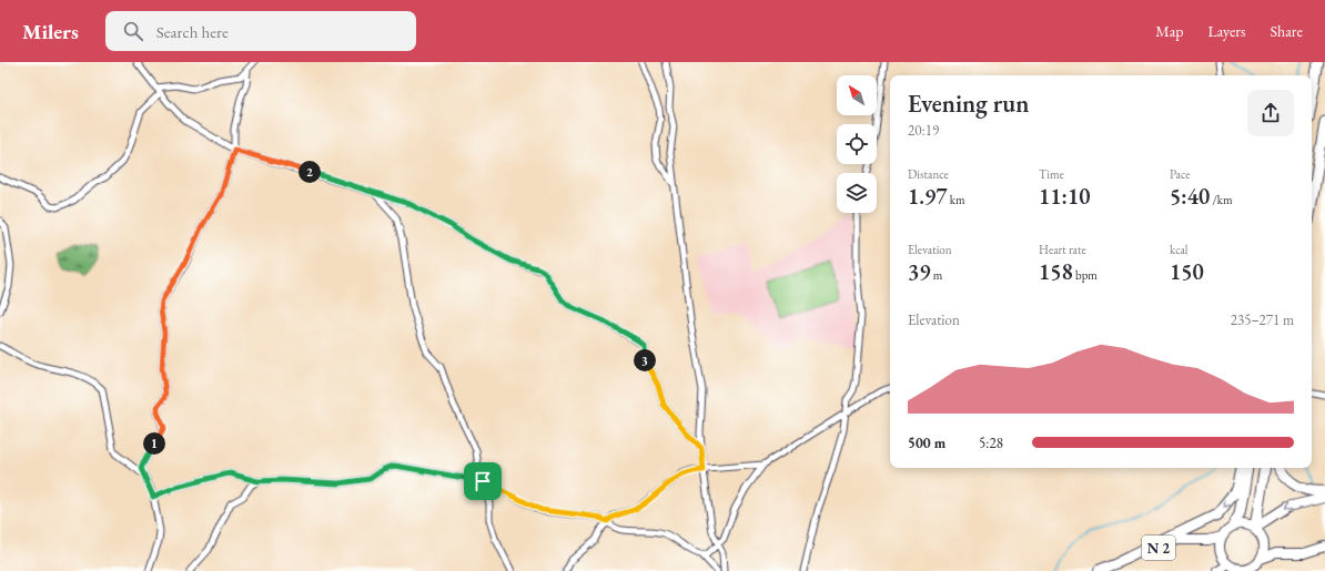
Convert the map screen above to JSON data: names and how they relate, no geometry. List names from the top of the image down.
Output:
{
  "streets": {
    "main road": ["N 2"]
  },
  "north": "top left",
  "page": {
    "header": "Milers",
    "search": "Search here",
    "nav": ["Map", "Layers", "Share"],
    "heading": ["Evening run", "20:19"],
    "stats": [
      ["Distance", "1.97 km"],
      ["Time", "11:10"],
      ["Pace", "5:40 /km"],
      ["Elevation", "39 m"],
      ["Heart rate", "158 bpm"],
      ["kcal", "150"]
    ],
    "pins": ["2", "3", "1"],
    "chart": ["Elevation", "235–271 m"],
    "list": [
      {
        "name": "500 m",
        "note": "5:28"
      }
    ]
  }
}
